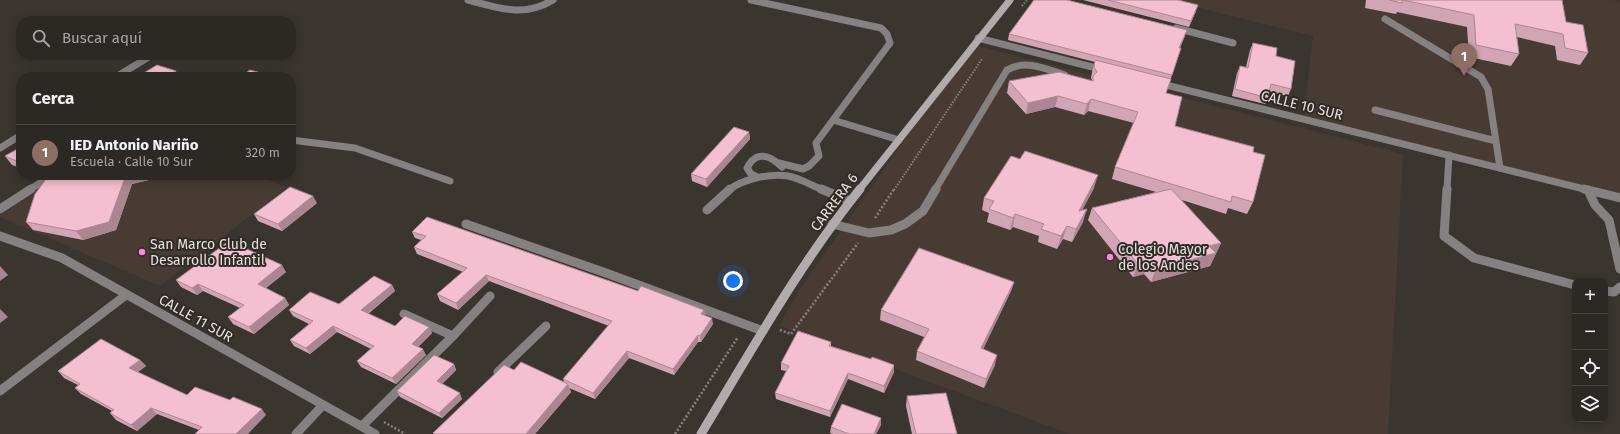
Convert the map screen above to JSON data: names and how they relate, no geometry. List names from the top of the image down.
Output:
{
  "streets": {
    "main road": ["CARRERA 6"],
    "street": ["CALLE 10 SUR", "CALLE 11 SUR"]
  },
  "places": ["San Marco Club de Desarrollo Infantil", "Colegio Mayor de los Andes"],
  "page": {
    "search": "Buscar aquí",
    "pins": "1",
    "heading": "Cerca",
    "list": [
      {
        "mark": "1",
        "name": "IED Antonio Nariño",
        "note": "Escuela · Calle 10 Sur",
        "value": "320 m"
      }
    ],
    "map_buttons": ["+", "−"]
  }
}
